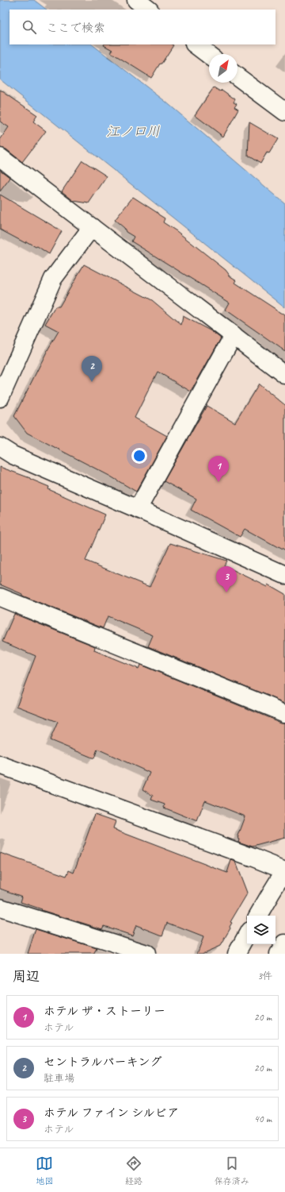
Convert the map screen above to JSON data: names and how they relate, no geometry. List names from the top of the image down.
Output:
{
  "water": ["江ノ口川"],
  "north": "top right",
  "page": {
    "search": "ここで検索",
    "pins": ["2", "1", "3"],
    "heading": ["周辺", "3件"],
    "list": [
      {
        "mark": "1",
        "name": "ホテル ザ・ストーリー",
        "note": "ホテル",
        "value": "20 m"
      },
      {
        "mark": "2",
        "name": "セントラルパーキング",
        "note": "駐車場",
        "value": "20 m"
      },
      {
        "mark": "3",
        "name": "ホテル ファイン シルビア",
        "note": "ホテル",
        "value": "40 m"
      }
    ],
    "nav": ["地図", "経路", "保存済み"]
  }
}
